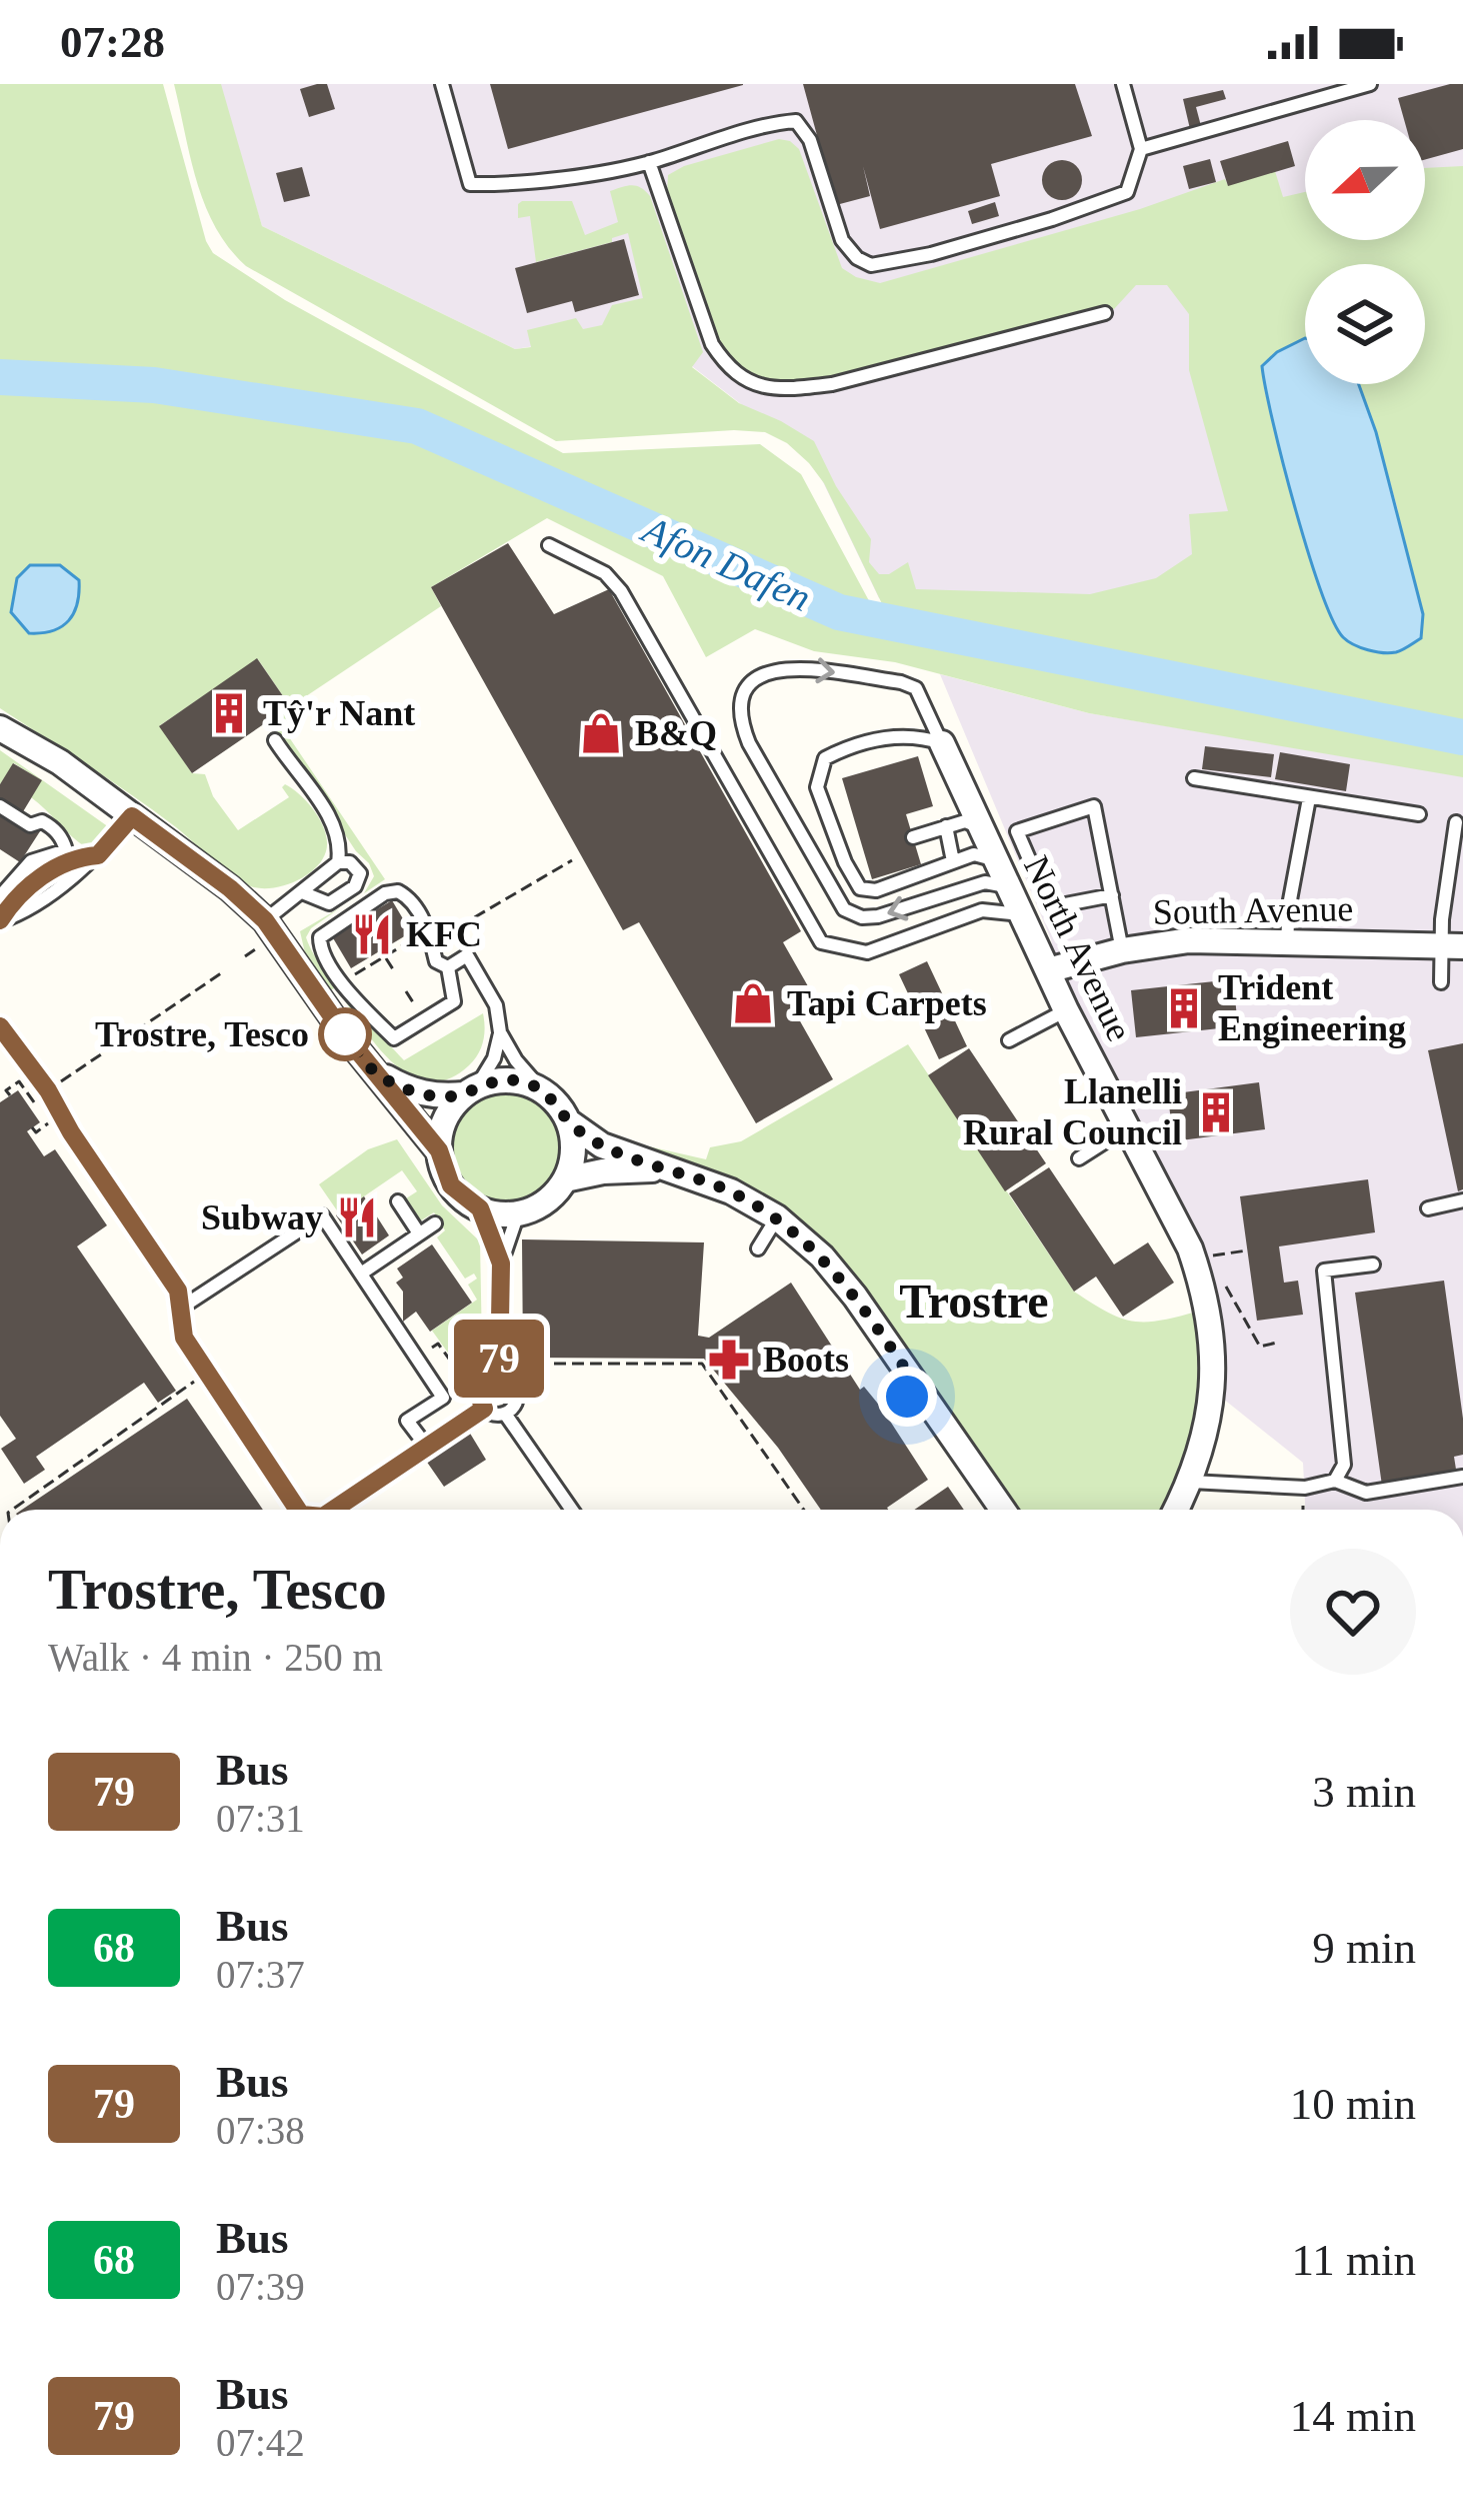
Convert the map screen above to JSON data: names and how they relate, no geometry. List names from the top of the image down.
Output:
{
  "streets": {
    "street": ["South Avenue", "North Avenue"]
  },
  "crossings": [
    ["South Avenue", "North Avenue"]
  ],
  "districts": ["Trostre"],
  "water": ["Afon Dafen"],
  "places": {
    "building": ["Tŷ'r Nant", "Trident Engineering", "Llanelli Rural Council"],
    "shop": ["B&Q", "Tapi Carpets"],
    "restaurant": ["KFC", "Subway"],
    "other": ["Trostre, Tesco"],
    "pharmacy": ["Boots"]
  },
  "lines": ["bus line 79"],
  "north": "left",
  "page": {
    "status": "07:28",
    "on_map": "79",
    "heading": ["Trostre, Tesco", "Walk · 4 min · 250 m"],
    "list": [
      {
        "mark": "79",
        "name": "Bus",
        "note": "07:31",
        "value": "3 min"
      },
      {
        "mark": "68",
        "name": "Bus",
        "note": "07:37",
        "value": "9 min"
      },
      {
        "mark": "79",
        "name": "Bus",
        "note": "07:38",
        "value": "10 min"
      },
      {
        "mark": "68",
        "name": "Bus",
        "note": "07:39",
        "value": "11 min"
      },
      {
        "mark": "79",
        "name": "Bus",
        "note": "07:42",
        "value": "14 min"
      }
    ]
  }
}
